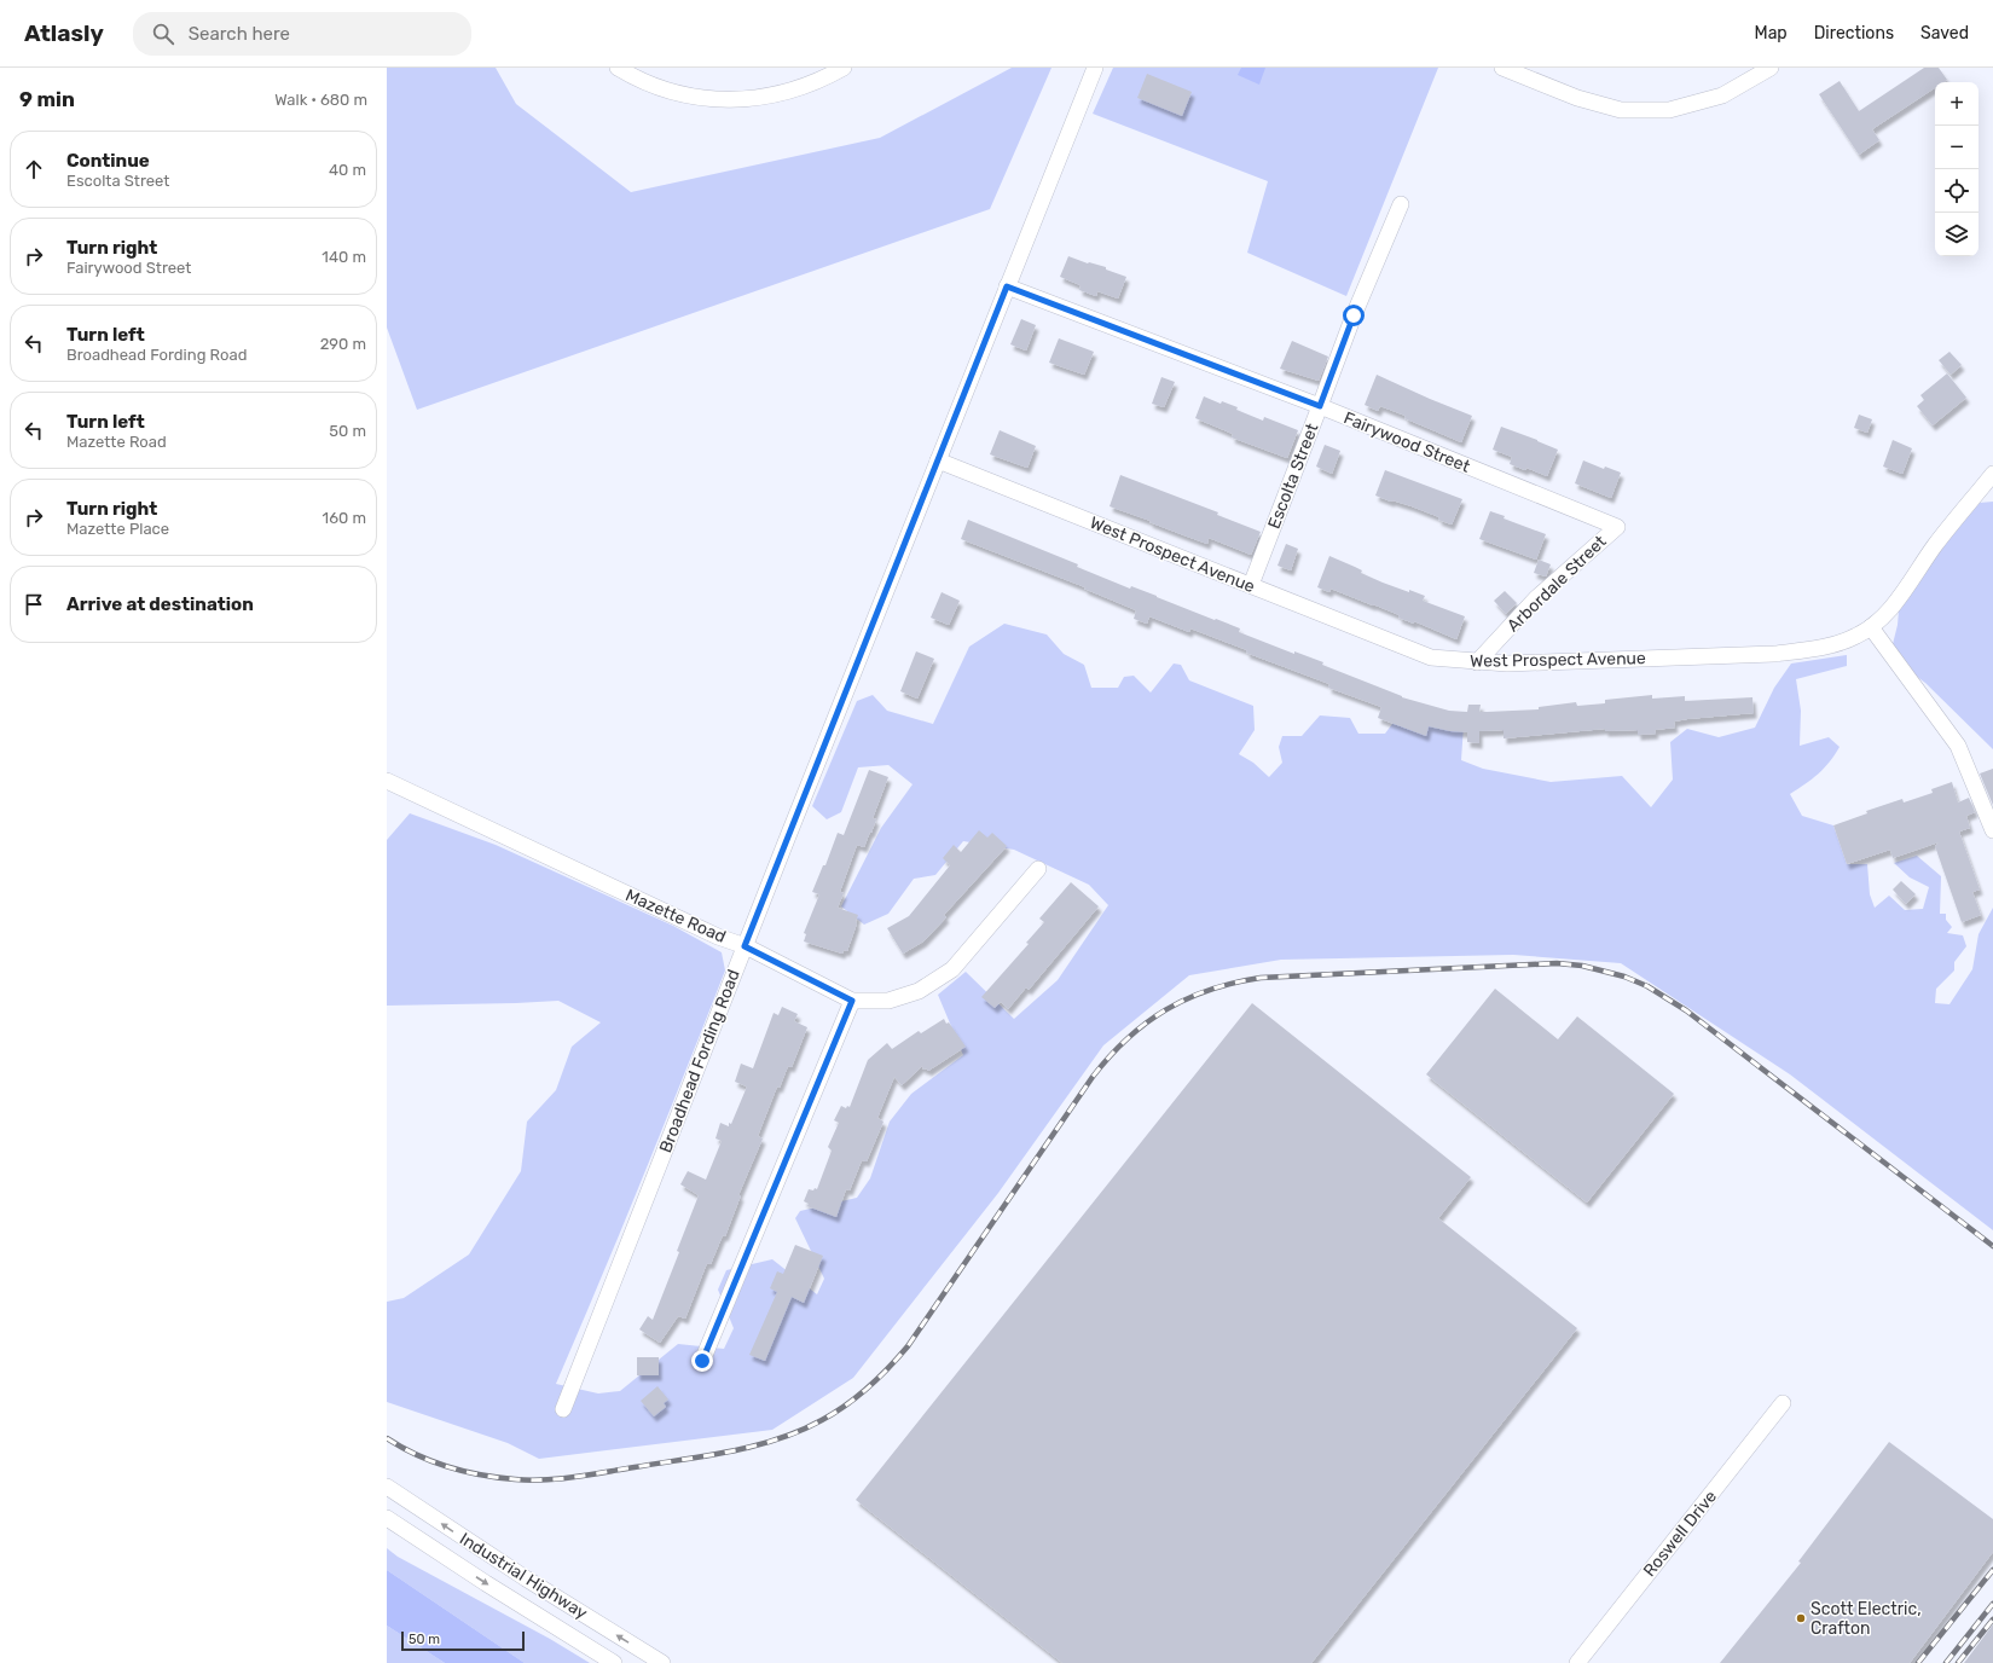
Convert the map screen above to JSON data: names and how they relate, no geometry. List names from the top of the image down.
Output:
{
  "streets": {
    "street": [
      "Fairywood Street",
      "Escolta Street",
      "West Prospect Avenue",
      "Arbordale Street",
      "Mazette Road",
      "Broadhead Fording Road",
      "Roswell Drive",
      "Industrial Highway"
    ]
  },
  "crossings": [
    ["Fairywood Street", "Escolta Street"],
    ["Fairywood Street", "Arbordale Street"],
    ["Fairywood Street", "Broadhead Fording Road"],
    ["Escolta Street", "West Prospect Avenue"],
    ["West Prospect Avenue", "Arbordale Street"],
    ["West Prospect Avenue", "Broadhead Fording Road"],
    ["Mazette Road", "Broadhead Fording Road"]
  ],
  "places": ["Scott Electric, Crafton"],
  "scale_bar": "50 m",
  "page": {
    "header": "Atlasly",
    "search": "Search here",
    "nav": ["Map", "Directions", "Saved"],
    "heading": ["9 min", "Walk · 680 m"],
    "map_buttons": ["+", "−"],
    "list": [
      ["Continue", "Escolta Street", "40 m"],
      ["Turn right", "Fairywood Street", "140 m"],
      ["Turn left", "Broadhead Fording Road", "290 m"],
      ["Turn left", "Mazette Road", "50 m"],
      ["Turn right", "Mazette Place", "160 m"],
      "Arrive at destination"
    ],
    "scale": "50 m"
  }
}
